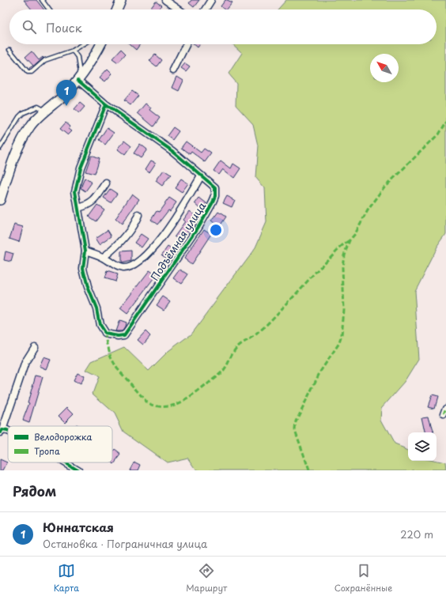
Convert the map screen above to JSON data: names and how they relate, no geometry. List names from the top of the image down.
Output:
{
  "streets": {
    "street": ["Подъёмная улица"]
  },
  "legend": ["Велодорожка", "Тропа"],
  "north": "top left",
  "page": {
    "search": "Поиск",
    "pins": "1",
    "heading": "Рядом",
    "list": [
      {
        "mark": "1",
        "name": "Юннатская",
        "note": "Остановка · Пограничная улица",
        "value": "220 m"
      }
    ],
    "nav": ["Карта", "Маршрут", "Сохранённые"]
  }
}
